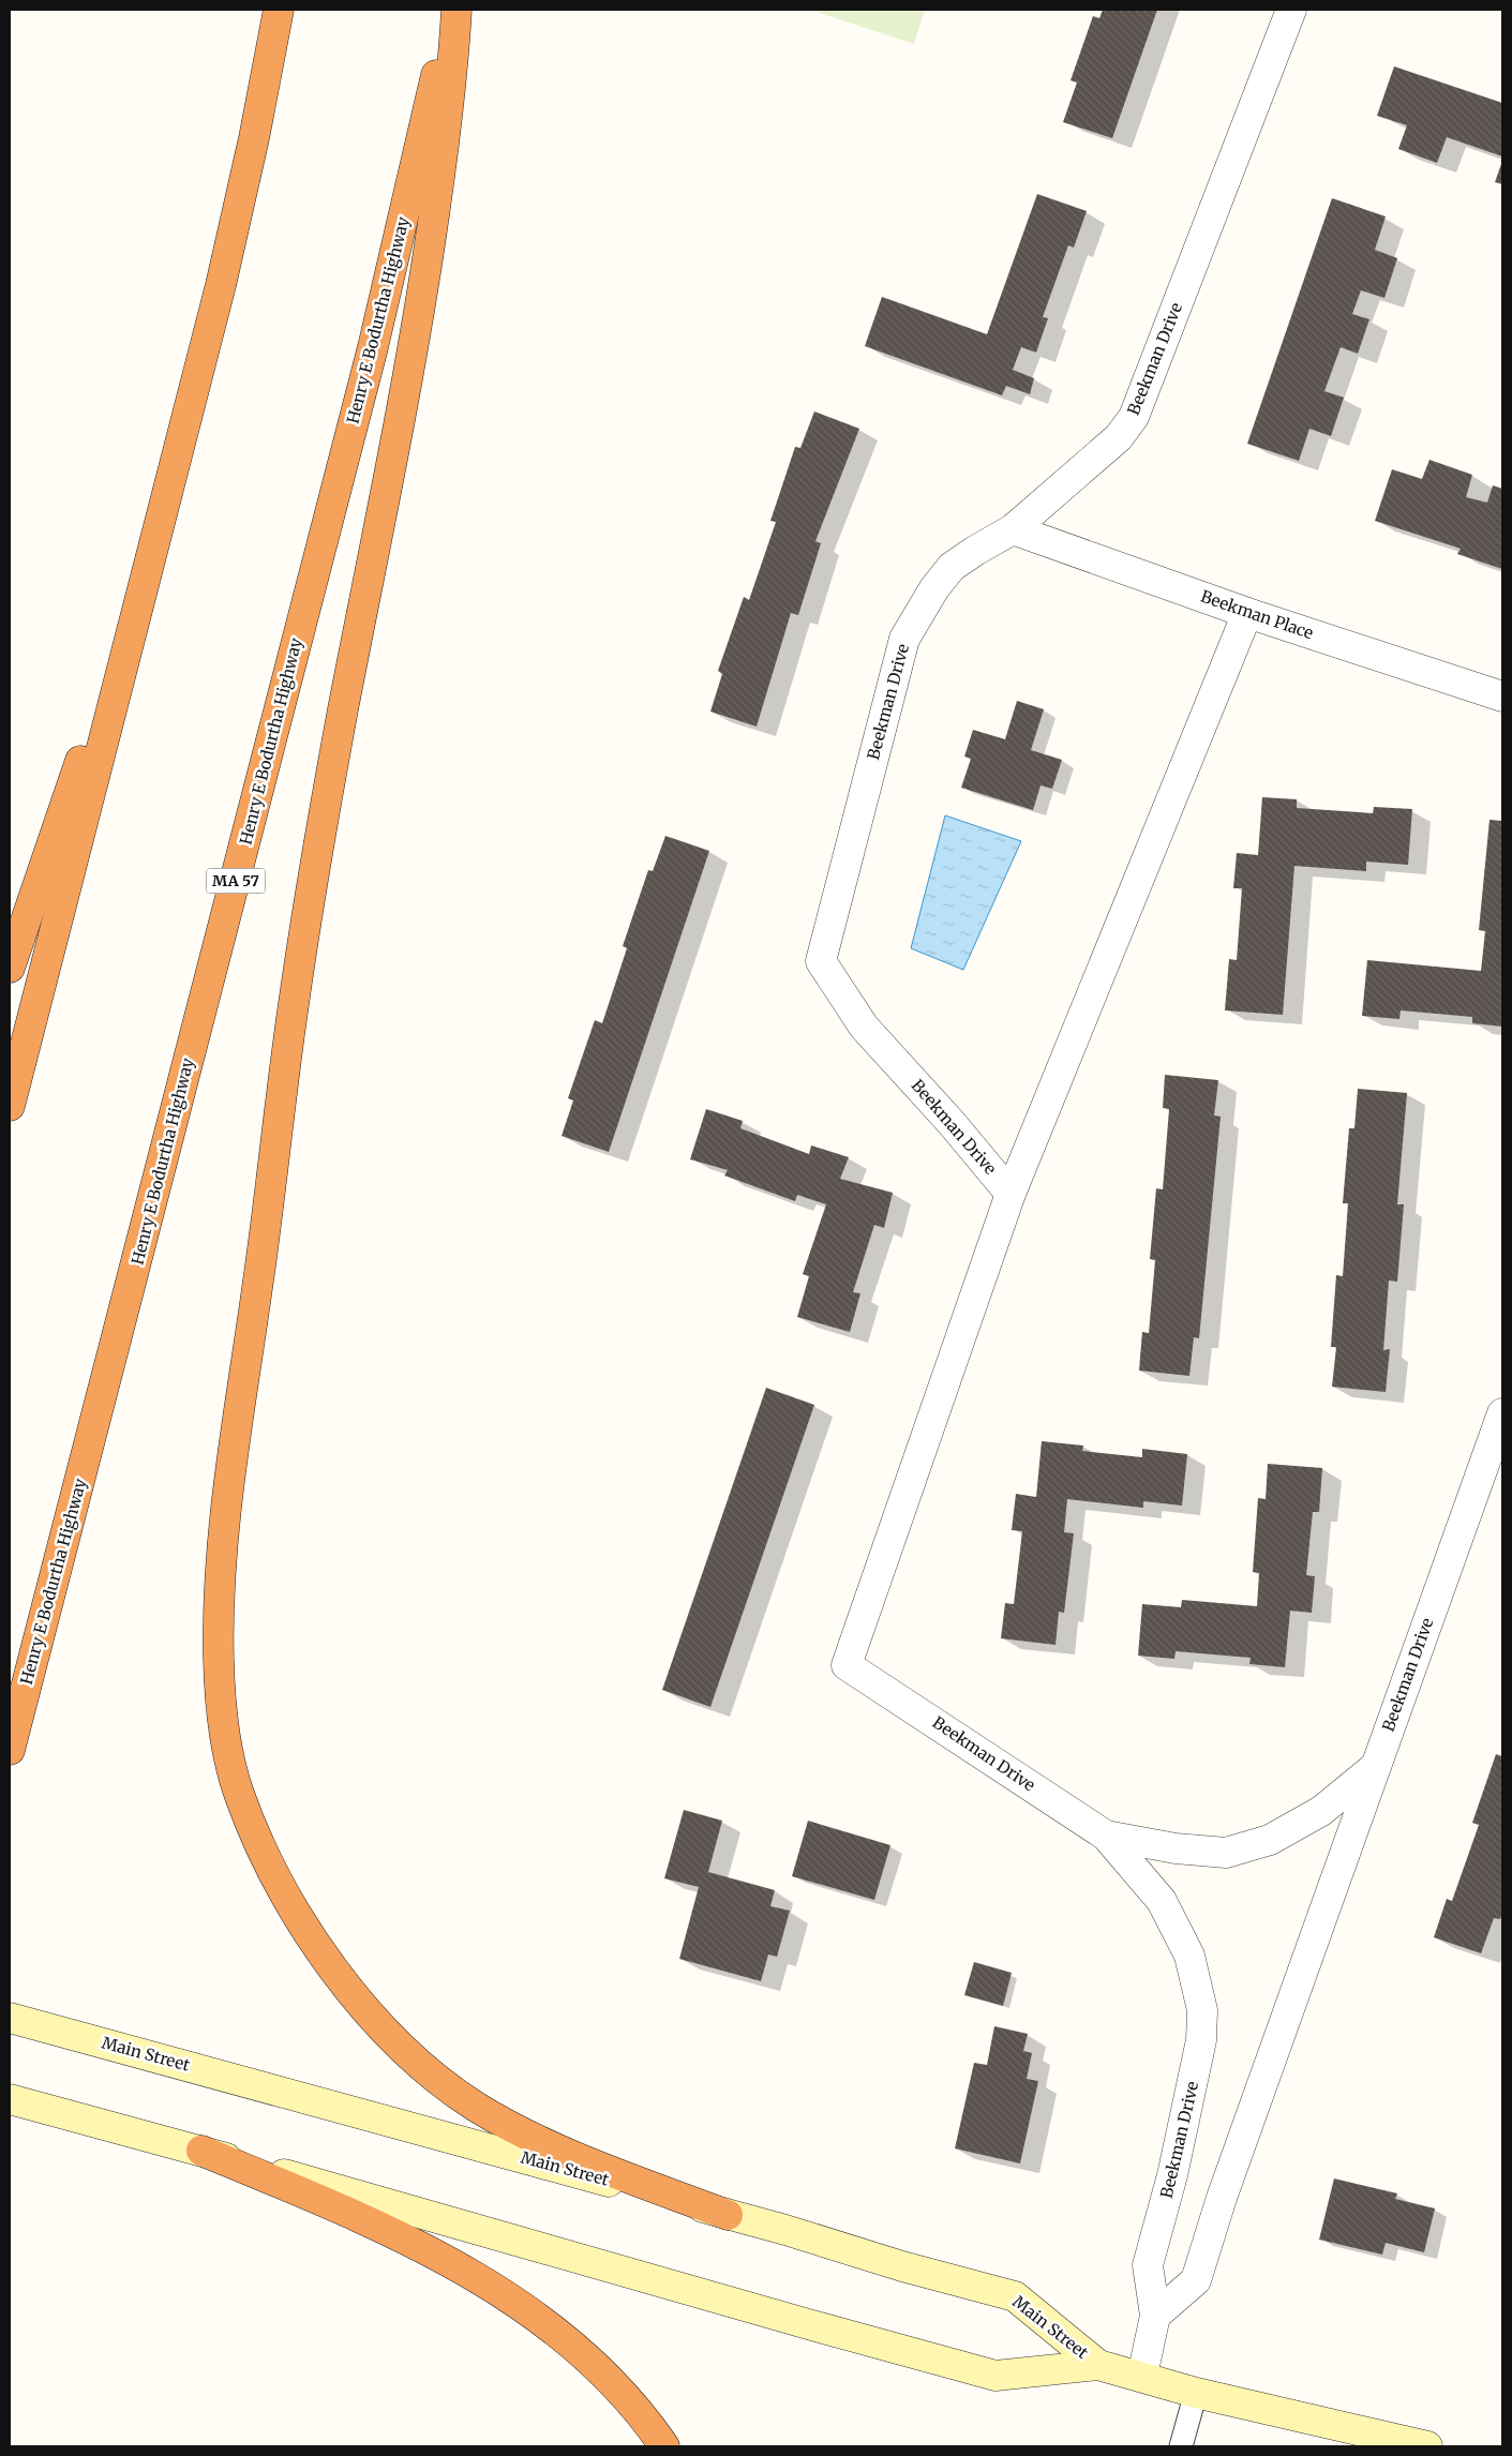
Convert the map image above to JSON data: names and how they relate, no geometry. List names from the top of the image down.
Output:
{
  "streets": {
    "highway": ["Henry E Bodurtha Highway", "MA 57"],
    "main road": ["Main Street"],
    "street": ["Beekman Drive", "Beekman Place"]
  },
  "crossings": [
    ["Beekman Drive", "Beekman Place"],
    ["Beekman Drive", "Main Street"]
  ]
}
